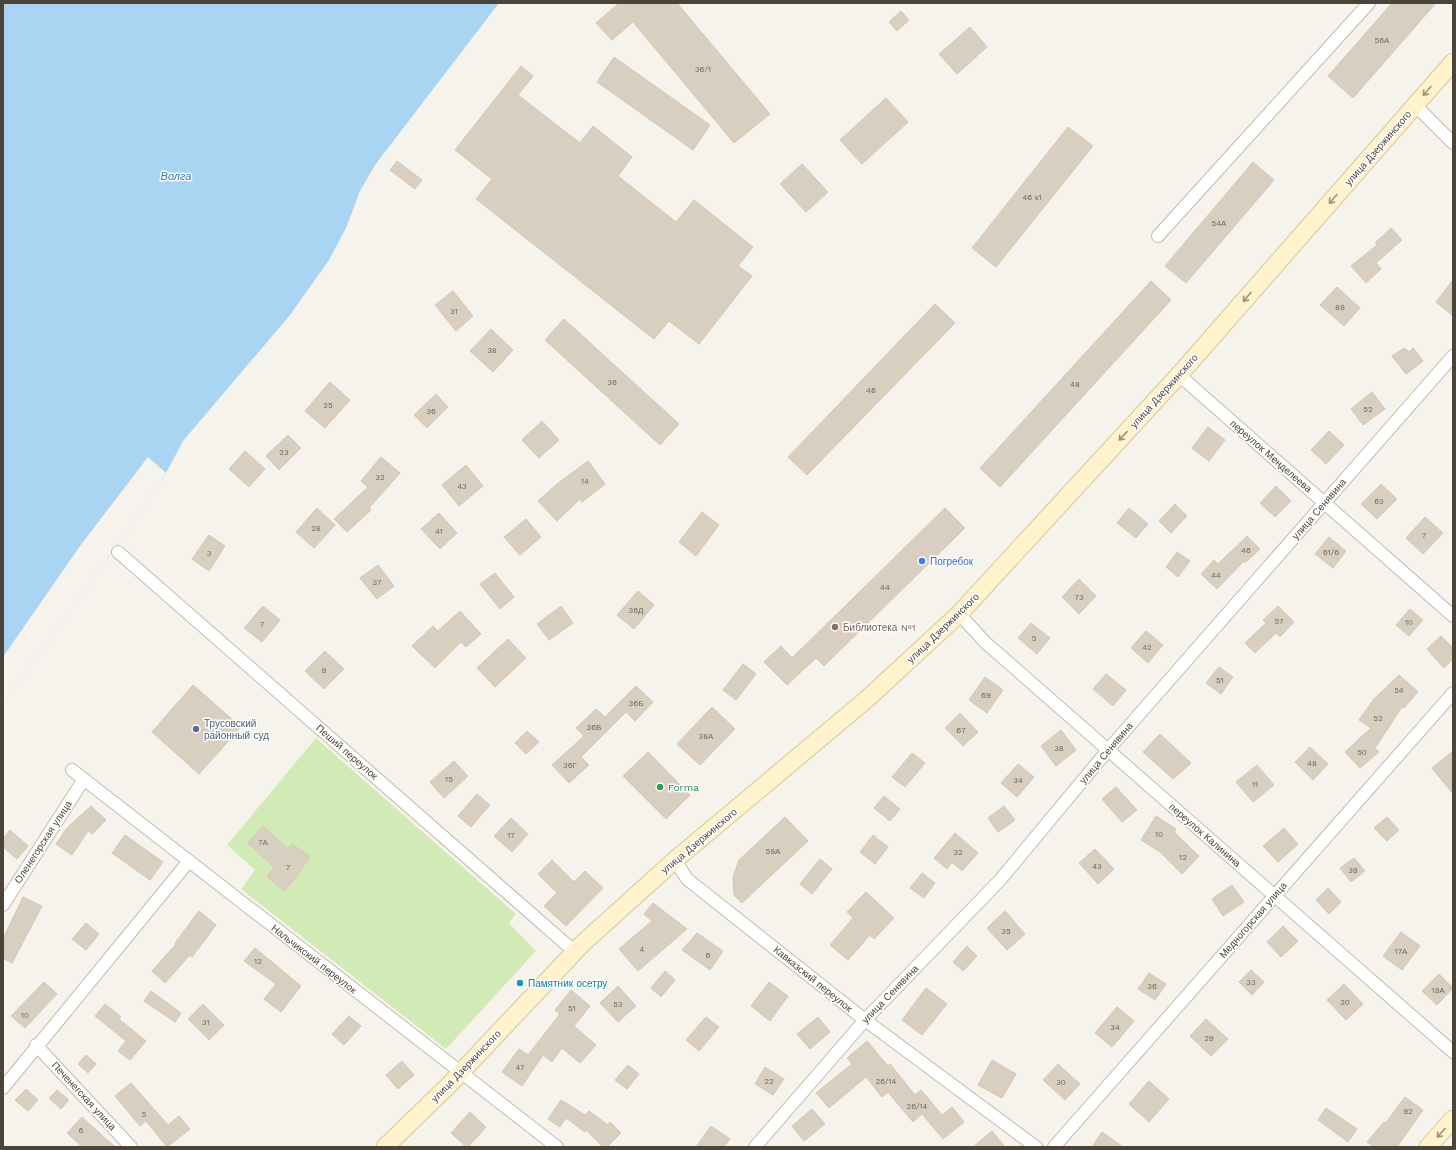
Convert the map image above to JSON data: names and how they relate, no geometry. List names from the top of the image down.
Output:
{
  "streets": {
    "main road": ["улица Дзержинского"],
    "street": [
      "переулок Менделеева",
      "улица Сенявина",
      "Пеший переулок",
      "переулок Калинина",
      "Оленегорская улица",
      "Медногорская улица",
      "Нальчикский переулок",
      "Кавказский переулок",
      "Печенегская улица"
    ]
  },
  "crossings": [
    ["улица Дзержинского", "переулок Менделеева"],
    ["улица Дзержинского", "Пеший переулок"],
    ["улица Дзержинского", "переулок Калинина"],
    ["улица Дзержинского", "Нальчикский переулок"],
    ["улица Дзержинского", "Кавказский переулок"],
    ["переулок Менделеева", "улица Сенявина"],
    ["улица Сенявина", "переулок Калинина"],
    ["улица Сенявина", "Кавказский переулок"],
    ["переулок Калинина", "Медногорская улица"],
    ["Оленегорская улица", "Нальчикский переулок"]
  ],
  "one_way": ["улица Дзержинского"],
  "water": ["Волга"],
  "places": [
    "Погребок",
    "Библиотека №1",
    "Трусовский районный суд",
    "Forma",
    "Памятник осетру"
  ],
  "house_numbers": [
    "56А",
    "36/1",
    "46 к1",
    "54А",
    "89",
    "31",
    "38",
    "36",
    "48",
    "46",
    "25",
    "52",
    "36",
    "23",
    "32",
    "14",
    "43",
    "63",
    "28",
    "41",
    "7",
    "46",
    "61/6",
    "3",
    "44",
    "37",
    "44",
    "73",
    "36Д",
    "57",
    "10",
    "7",
    "5",
    "42",
    "9",
    "51",
    "54",
    "69",
    "36Б",
    "52",
    "36В",
    "67",
    "38А",
    "38",
    "50",
    "48",
    "36Г",
    "15",
    "34",
    "11",
    "10",
    "17",
    "7А",
    "59А",
    "32",
    "12",
    "43",
    "7",
    "39",
    "35",
    "4",
    "17А",
    "6",
    "12",
    "33",
    "36",
    "19А",
    "20",
    "53",
    "51",
    "10",
    "31",
    "34",
    "29",
    "47",
    "22",
    "26/14",
    "30",
    "26/14",
    "92",
    "5",
    "6"
  ]
}
